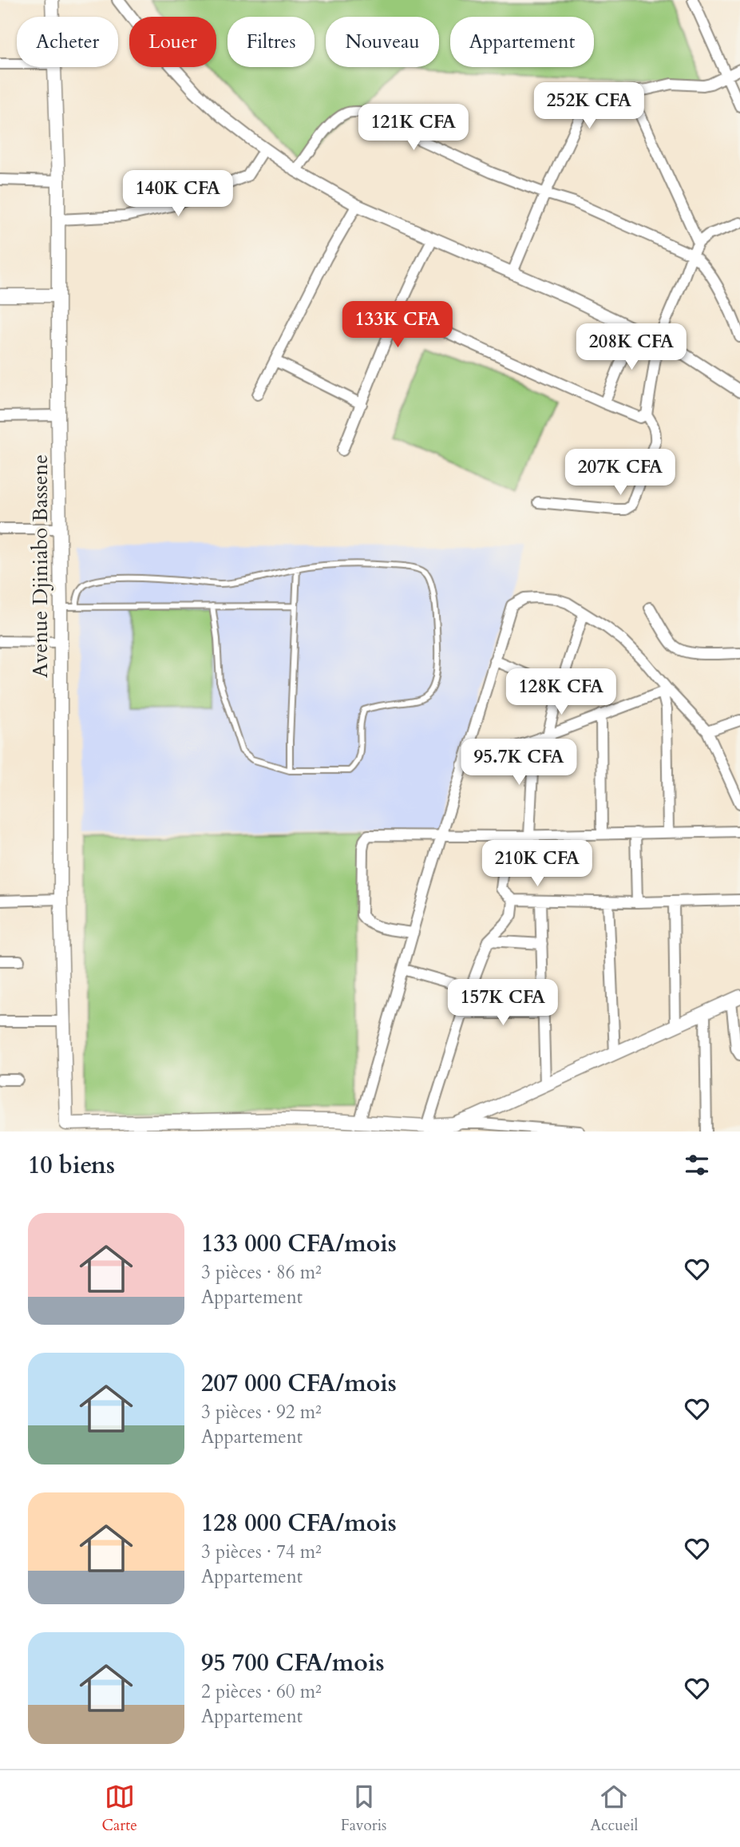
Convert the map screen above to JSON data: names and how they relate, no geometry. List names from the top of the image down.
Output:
{
  "streets": {
    "main road": ["Avenue Djiniabo Bassene"]
  },
  "page": {
    "chip": [
      "Acheter",
      "Louer",
      "Filtres",
      "Nouveau",
      "Appartement"
    ],
    "price": [
      "252K CFA",
      "121K CFA",
      "140K CFA",
      "133K CFA",
      "208K CFA",
      "207K CFA",
      "128K CFA",
      "95.7K CFA",
      "210K CFA",
      "157K CFA"
    ],
    "heading": "10 biens",
    "list": [
      {
        "name": "133 000 CFA/mois",
        "note": "3 pièces · 86 m² · Appartement"
      },
      {
        "name": "207 000 CFA/mois",
        "note": "3 pièces · 92 m² · Appartement"
      },
      {
        "name": "128 000 CFA/mois",
        "note": "3 pièces · 74 m² · Appartement"
      },
      {
        "name": "95 700 CFA/mois",
        "note": "2 pièces · 60 m² · Appartement"
      }
    ],
    "tabs": ["Carte", "Favoris", "Accueil"]
  }
}
